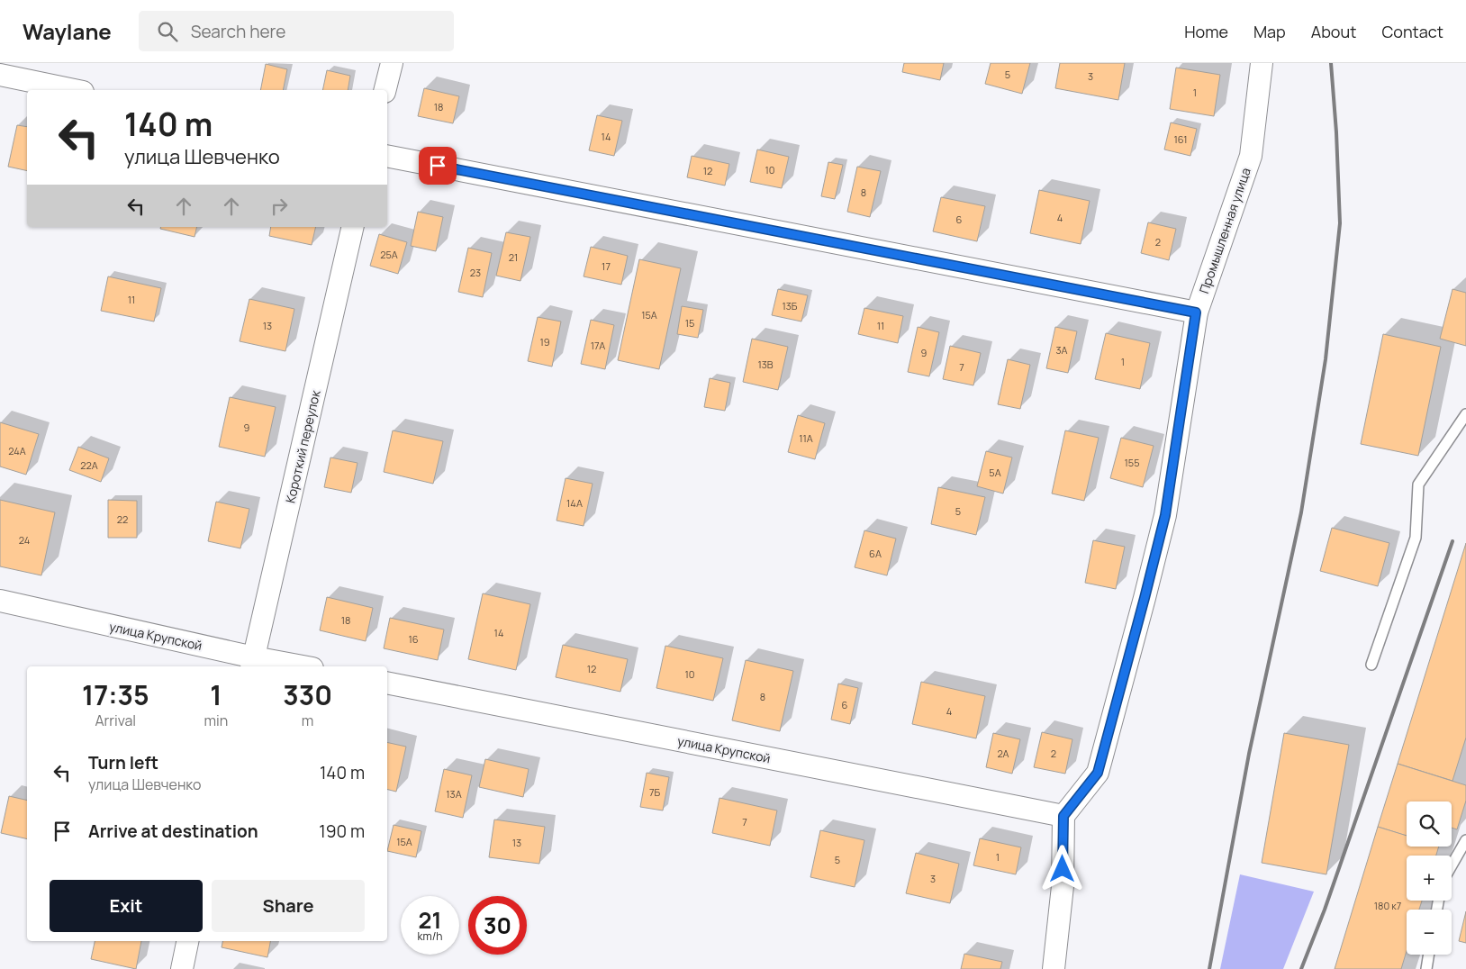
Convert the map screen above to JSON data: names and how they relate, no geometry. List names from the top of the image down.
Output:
{
  "streets": {
    "street": ["Промышленная улица", "Короткий переулок", "улица Крупской"]
  },
  "crossings": [
    ["Промышленная улица", "улица Крупской"],
    ["Короткий переулок", "улица Крупской"]
  ],
  "house_numbers": [
    "5",
    "3",
    "1",
    "18",
    "14",
    "161",
    "10",
    "12",
    "8",
    "4",
    "6",
    "2",
    "25А",
    "21",
    "17",
    "23",
    "11",
    "13Б",
    "15А",
    "15",
    "13",
    "11",
    "19",
    "17А",
    "3А",
    "9",
    "1",
    "13В",
    "7",
    "9",
    "11А",
    "24А",
    "155",
    "22А",
    "5А",
    "14А",
    "5",
    "22",
    "24",
    "6А",
    "18",
    "14",
    "16",
    "12",
    "10",
    "8",
    "6",
    "4",
    "2А",
    "2",
    "7Б",
    "13А",
    "7",
    "15А",
    "13",
    "1",
    "5",
    "3",
    "180 к7"
  ],
  "page": {
    "header": "Waylane",
    "search": "Search here",
    "nav": [
      "Home",
      "Map",
      "About",
      "Contact"
    ],
    "turn": ["140 m", "улица Шевченко"],
    "eta": [
      "17:35",
      "Arrival",
      "1",
      "min",
      "330",
      "m"
    ],
    "list": [
      {
        "name": "Turn left",
        "note": "улица Шевченко",
        "value": "140 m"
      },
      {
        "name": "Arrive at destination",
        "value": "190 m"
      }
    ],
    "map_buttons": ["+", "−"],
    "buttons": ["Exit", "Share"],
    "speed": "21 km/h",
    "limit": "30"
  }
}
